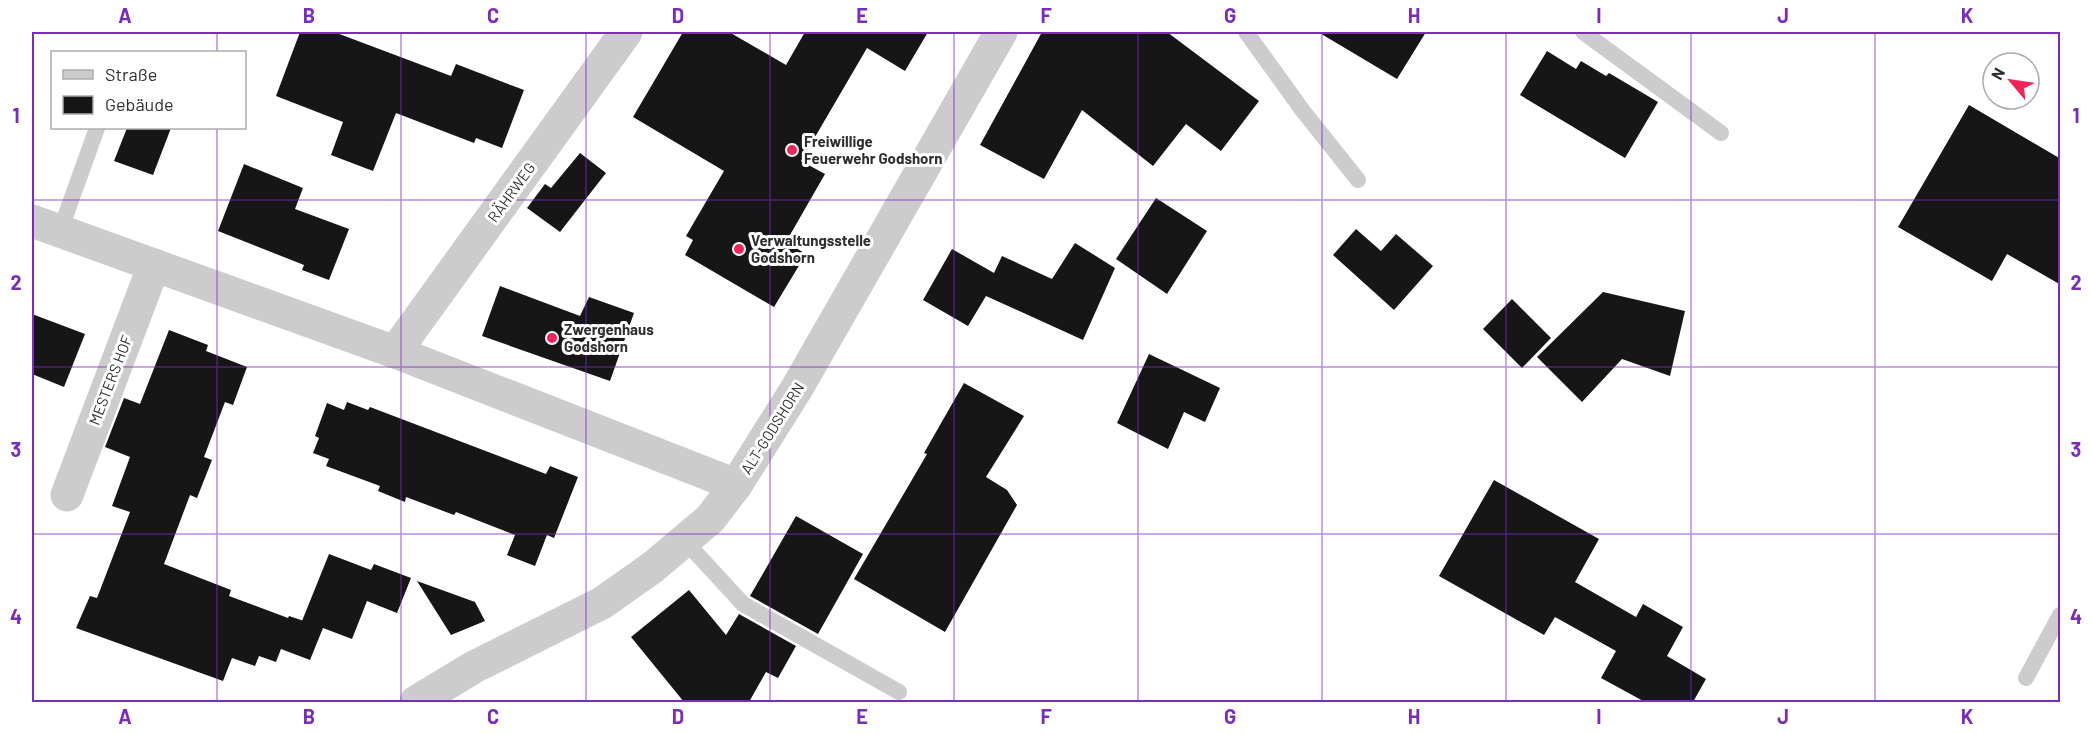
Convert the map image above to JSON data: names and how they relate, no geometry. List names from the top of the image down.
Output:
{
  "streets": {
    "street": ["RÄHRWEG", "MESTERS HOF", "ALT-GODSHORN"]
  },
  "places": ["Freiwillige Feuerwehr Godshorn", "Verwaltungsstelle Godshorn", "Zwergenhaus Godshorn"],
  "legend": ["Straße", "Gebäude"],
  "north": "top left",
  "grid": {
    "columns": [
      "A",
      "B",
      "C",
      "D",
      "E",
      "F",
      "G",
      "H",
      "I",
      "J",
      "K"
    ],
    "rows": [
      "1",
      "2",
      "3",
      "4"
    ]
  }
}
